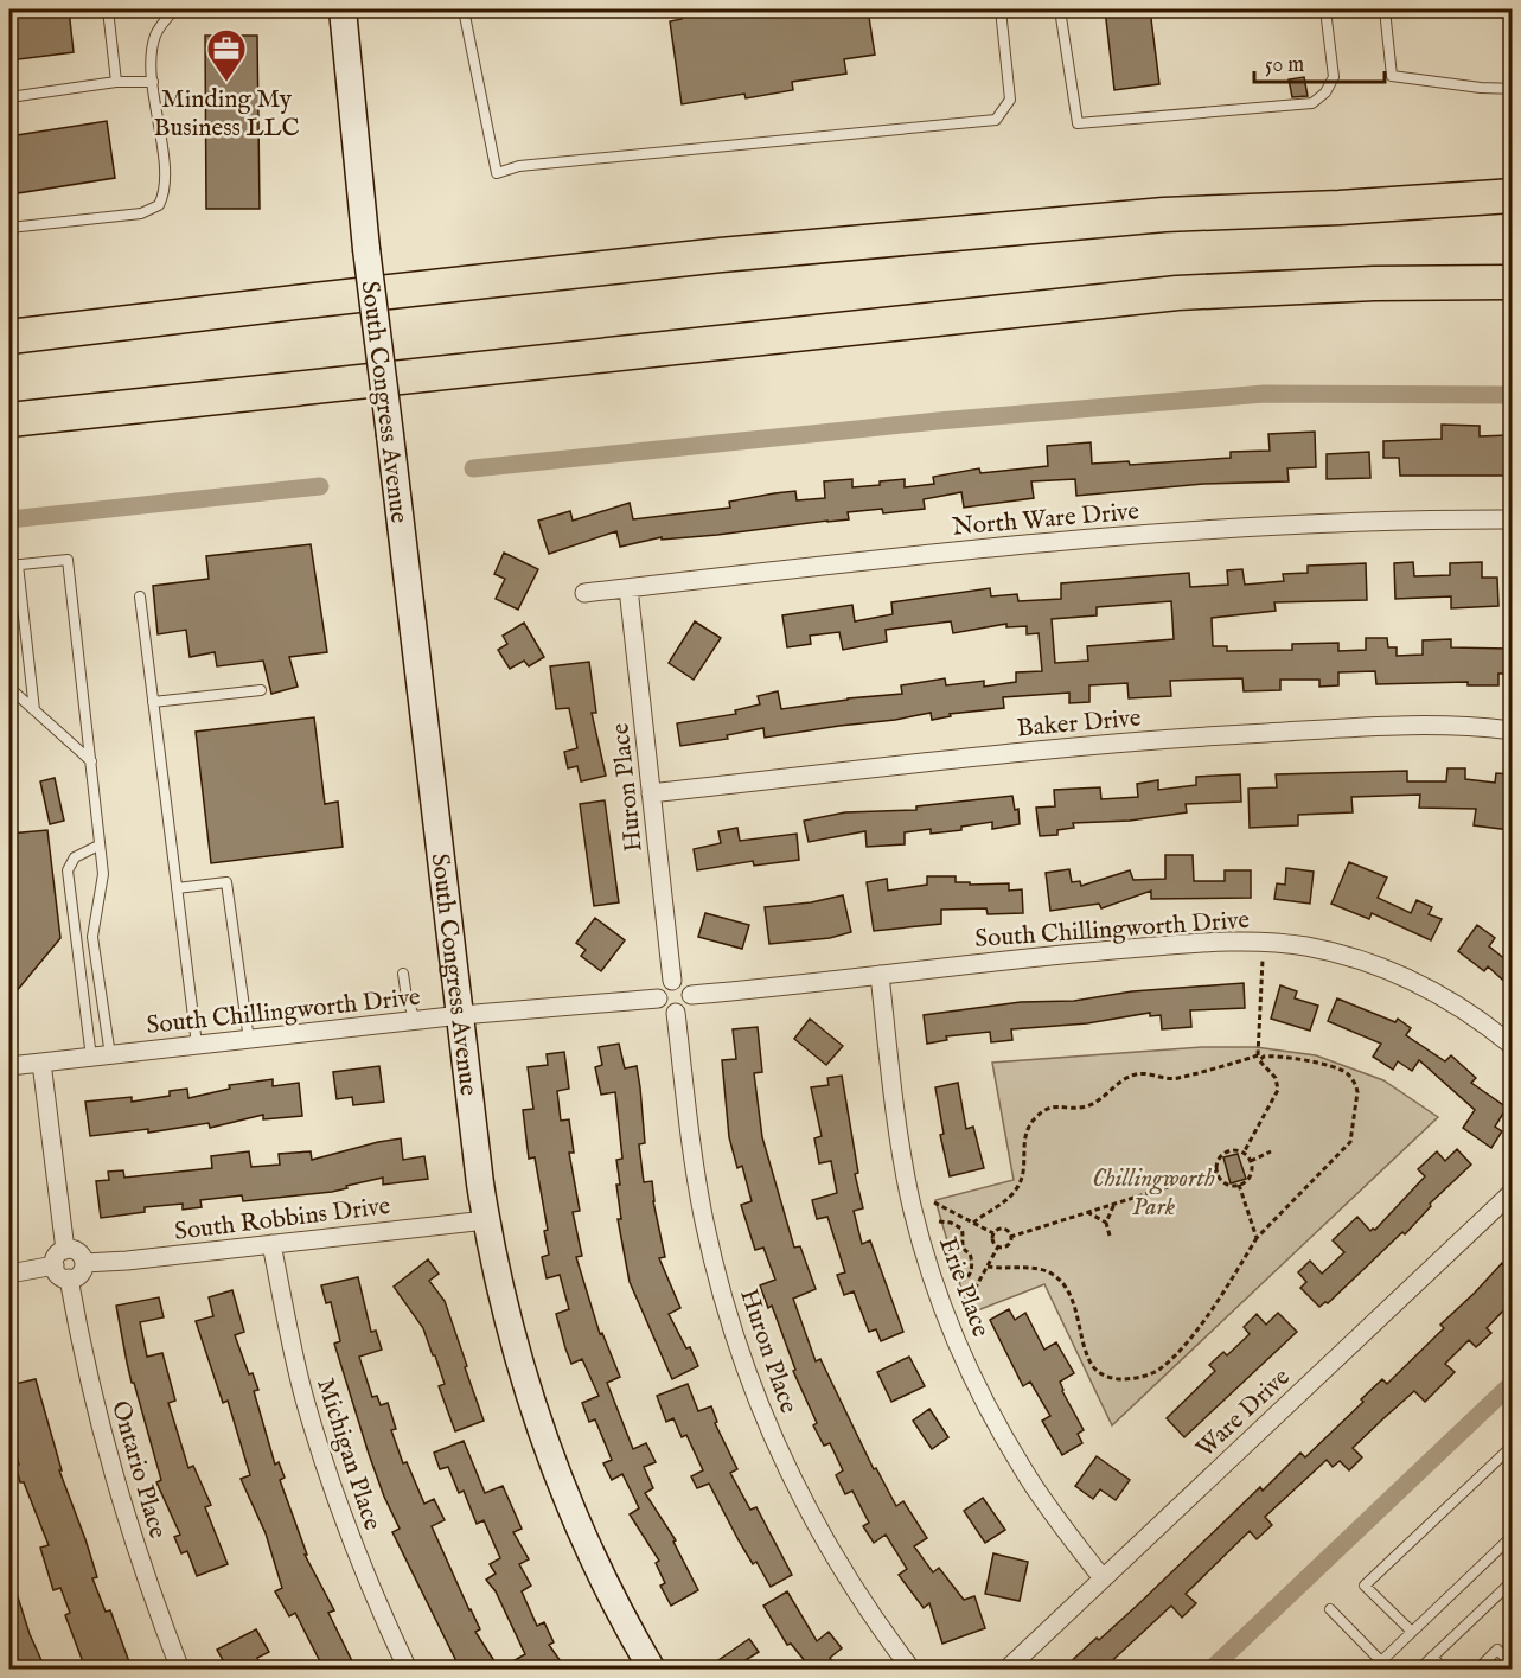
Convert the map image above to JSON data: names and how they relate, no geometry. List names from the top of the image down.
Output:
{
  "streets": {
    "street": [
      "South Congress Avenue",
      "North Ware Drive",
      "Baker Drive",
      "Huron Place",
      "South Chillingworth Drive",
      "South Robbins Drive",
      "Erie Place",
      "Ware Drive",
      "Michigan Place",
      "Ontario Place"
    ]
  },
  "crossings": [
    ["South Congress Avenue", "South Chillingworth Drive"],
    ["South Congress Avenue", "South Robbins Drive"],
    ["North Ware Drive", "Huron Place"],
    ["Baker Drive", "Huron Place"],
    ["Huron Place", "South Chillingworth Drive"],
    ["South Chillingworth Drive", "Erie Place"],
    ["South Robbins Drive", "Michigan Place"],
    ["South Robbins Drive", "Ontario Place"],
    ["Erie Place", "Ware Drive"]
  ],
  "parks": ["Chillingworth Park"],
  "places": {
    "office": ["Minding My Business LLC"]
  },
  "scale_bar": "50 m"
}
